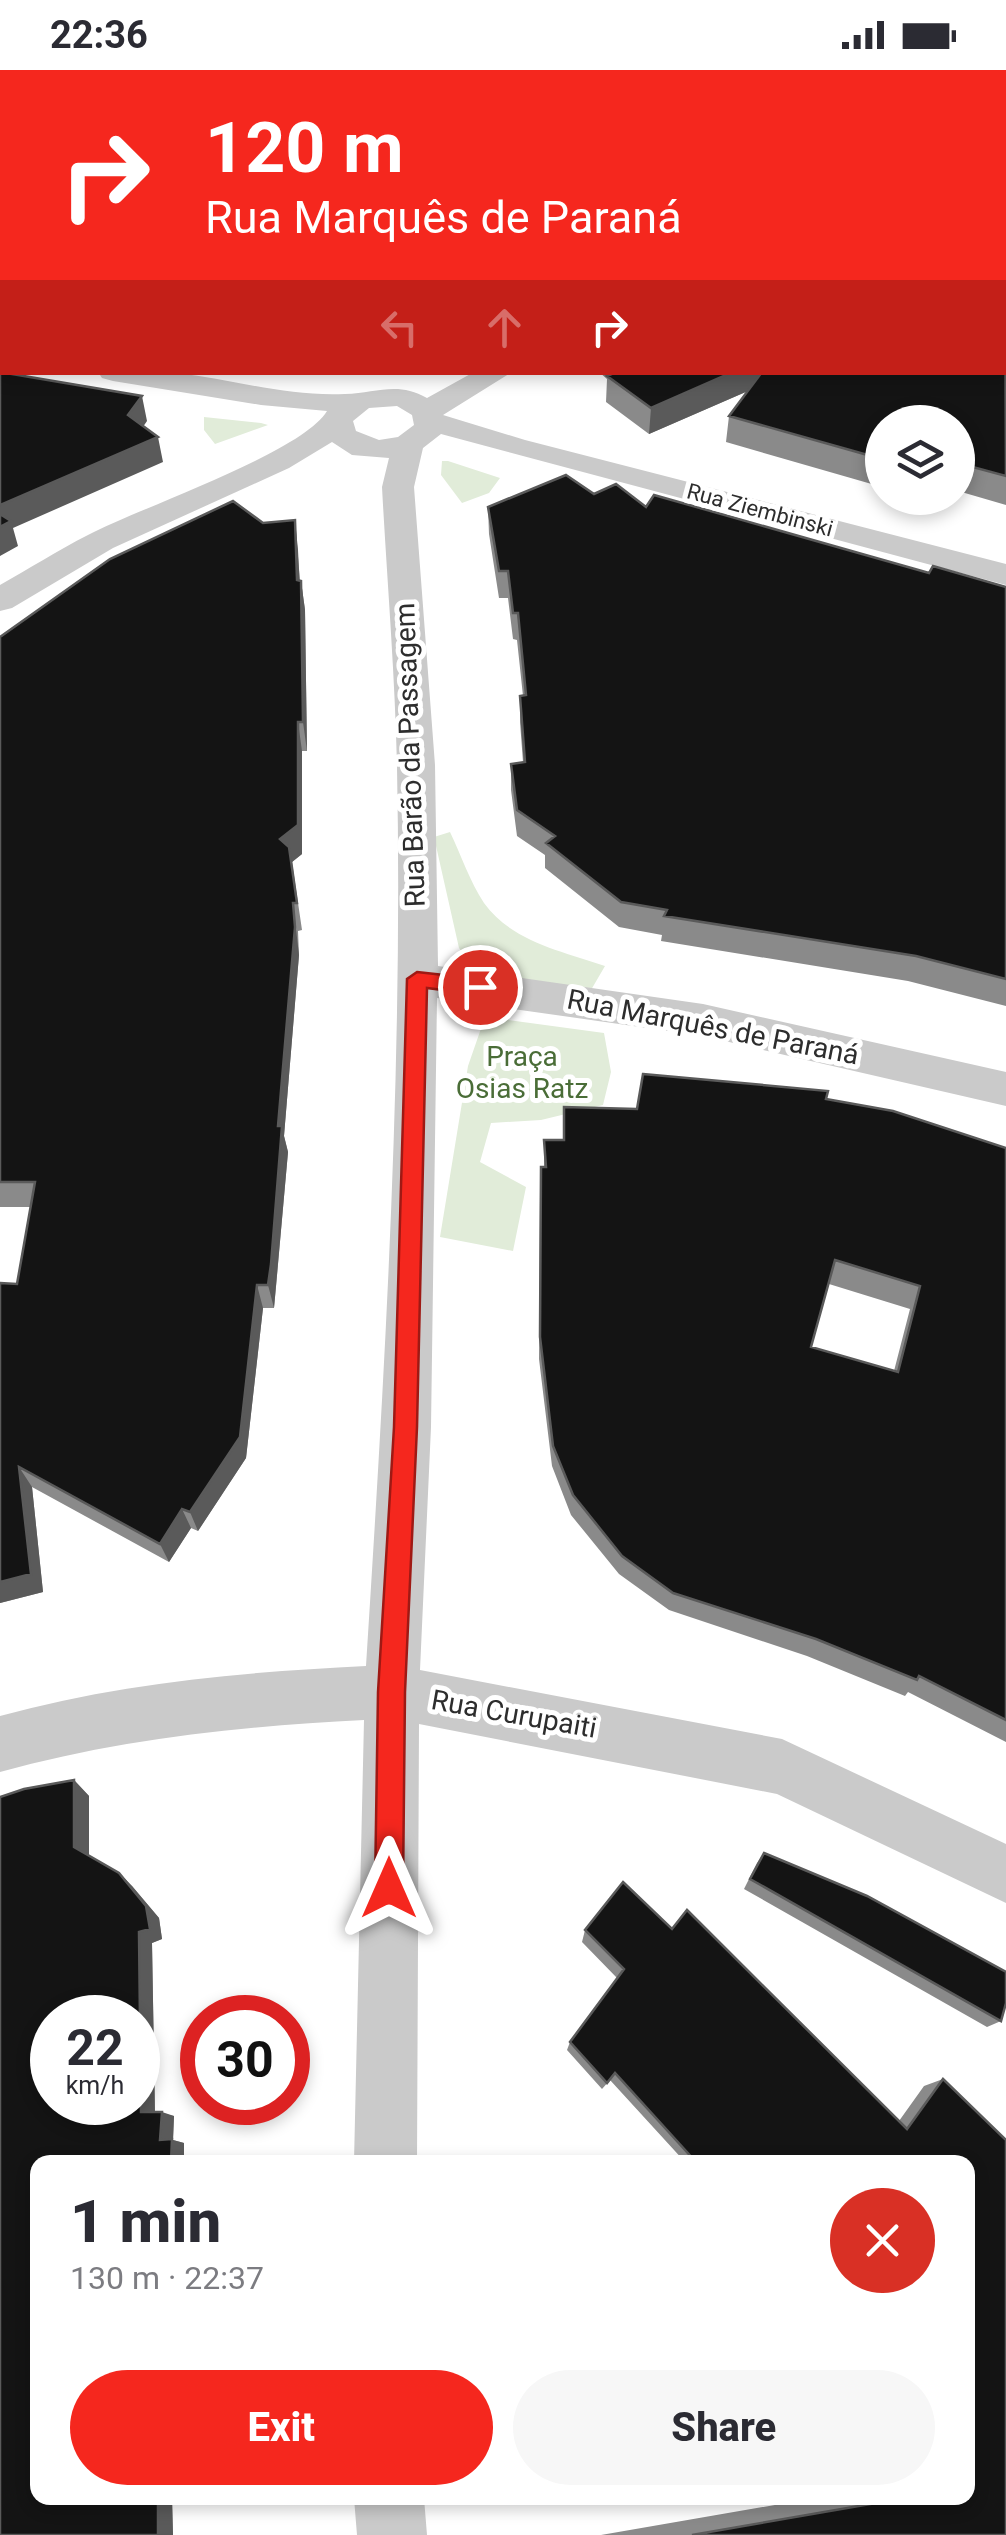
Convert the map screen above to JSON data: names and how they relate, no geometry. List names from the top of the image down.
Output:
{
  "streets": {
    "street": [
      "Rua Ziembinski",
      "Rua Barão da Passagem",
      "Rua Marquês de Paraná",
      "Rua Curupaiti"
    ]
  },
  "crossings": [
    ["Rua Ziembinski", "Rua Barão da Passagem"],
    ["Rua Barão da Passagem", "Rua Marquês de Paraná"],
    ["Rua Barão da Passagem", "Rua Curupaiti"]
  ],
  "parks": ["Praça Osias Ratz"],
  "page": {
    "status": "22:36",
    "turn": ["120 m", "Rua Marquês de Paraná"],
    "speed": "22 km/h",
    "limit": "30",
    "heading": ["1 min", "130 m · 22:37"],
    "buttons": ["Exit", "Share"]
  }
}
